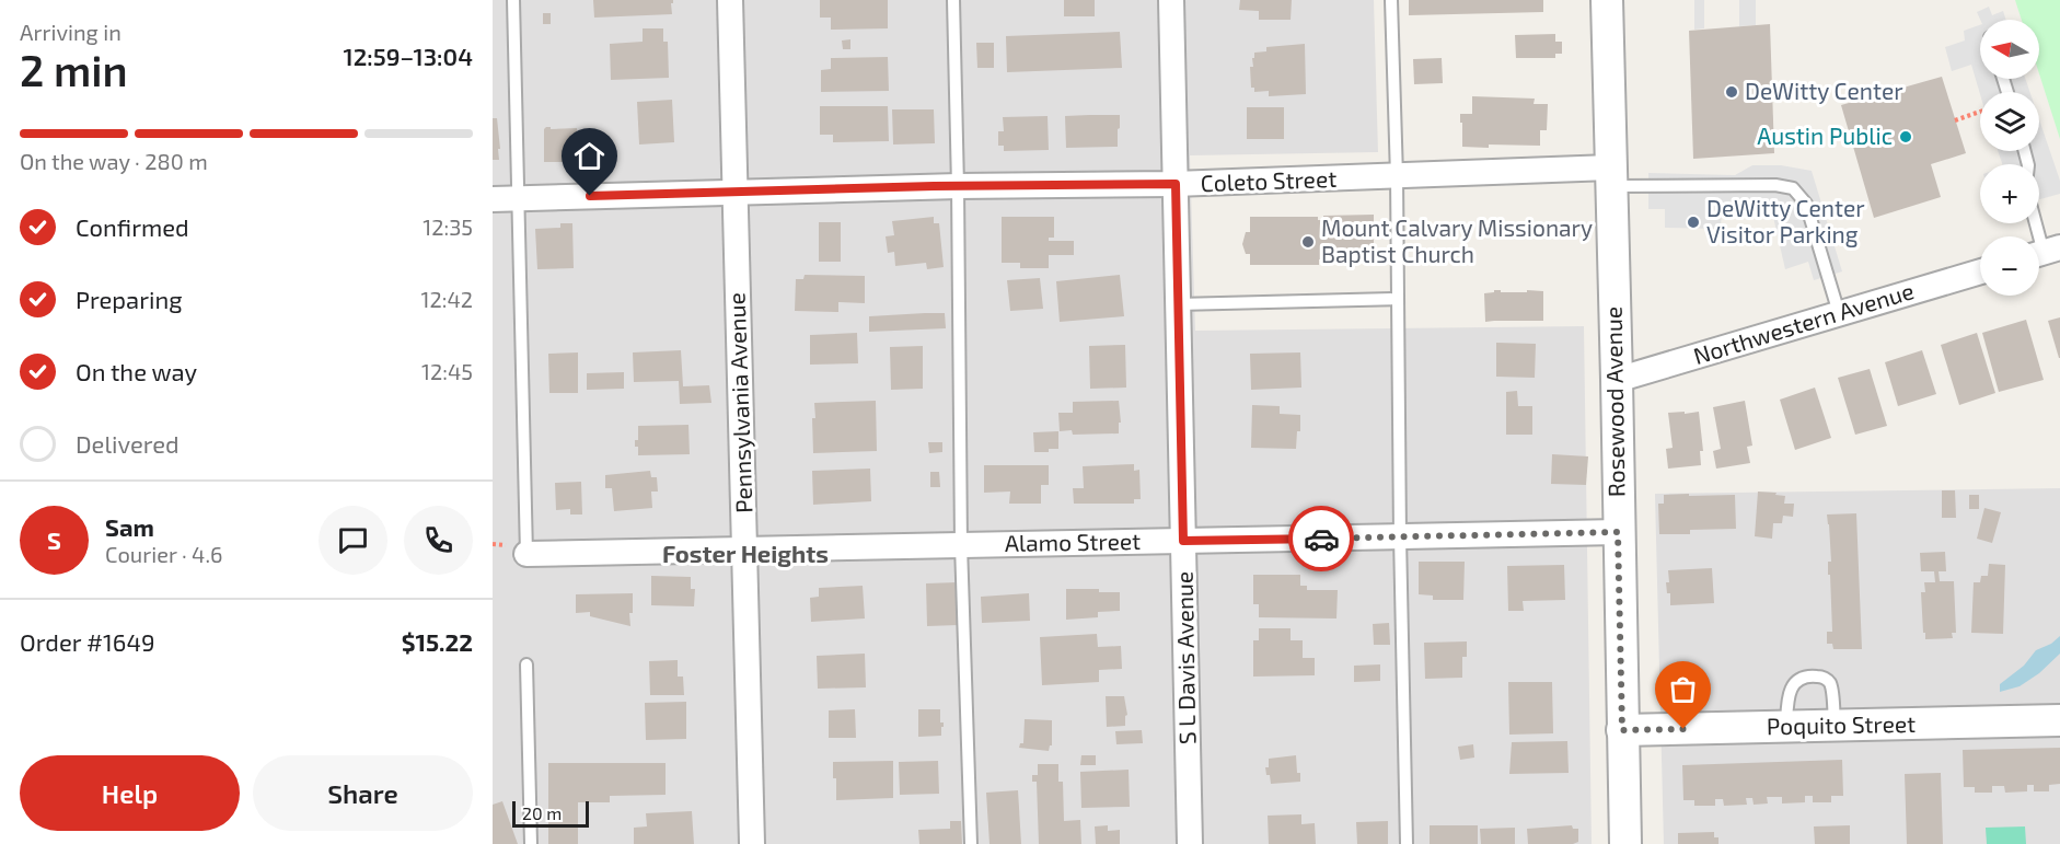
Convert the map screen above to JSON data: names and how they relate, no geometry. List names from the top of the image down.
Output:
{
  "streets": {
    "street": [
      "Coleto Street",
      "Northwestern Avenue",
      "Rosewood Avenue",
      "Pennsylvania Avenue",
      "Alamo Street",
      "S L Davis Avenue",
      "Poquito Street"
    ]
  },
  "crossings": [
    ["Coleto Street", "Rosewood Avenue"],
    ["Coleto Street", "Pennsylvania Avenue"],
    ["Coleto Street", "S L Davis Avenue"],
    ["Northwestern Avenue", "Rosewood Avenue"],
    ["Rosewood Avenue", "Alamo Street"],
    ["Rosewood Avenue", "Poquito Street"],
    ["Pennsylvania Avenue", "Alamo Street"],
    ["Alamo Street", "S L Davis Avenue"]
  ],
  "districts": ["Foster Heights"],
  "places": [
    "DeWitty Center",
    "Austin Public",
    "DeWitty Center Visitor Parking",
    "Mount Calvary Missionary Baptist Church"
  ],
  "scale_bar": "20 m",
  "north": "left",
  "page": {
    "heading": ["2 min", "Arriving in", "12:59–13:04"],
    "panel": [
      "Sam",
      "Courier · 4.6",
      "Order #1649",
      "$15.22"
    ],
    "map_buttons": ["+", "−"],
    "bar": "On the way · 280 m",
    "list": [
      ["Confirmed", "12:35"],
      ["Preparing", "12:42"],
      ["On the way", "12:45"],
      "Delivered"
    ],
    "round": "S",
    "buttons": ["Help", "Share"],
    "scale": "20 m"
  }
}
